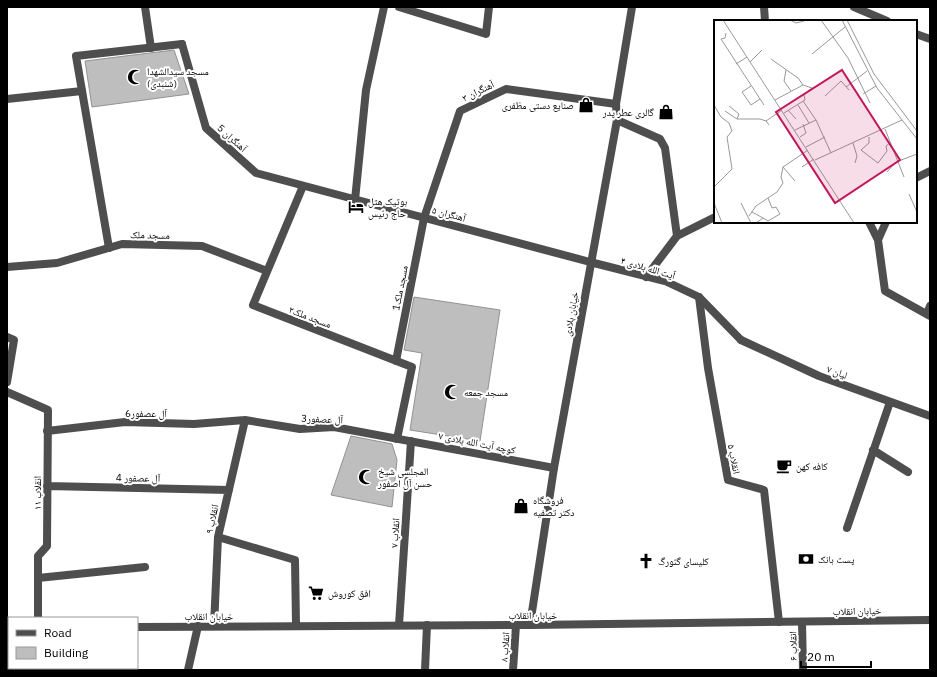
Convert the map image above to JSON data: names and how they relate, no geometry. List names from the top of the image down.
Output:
{
  "streets": {
    "street": [
      "آهنگران ۳",
      "آهنگران 5",
      "آهنگران ۵",
      "مسجد ملک",
      "آیت الله بلادی ۴",
      "مسجد ملک1",
      "خیابان بلادی",
      "مسجد ملک۲",
      "لیان ۷",
      "آل عصفور6",
      "آل عصفور3",
      "کوچه آیت الله بلادی ۷",
      "انقلاب ۵",
      "آل عصفور 4",
      "انقلاب ۱۱",
      "انقلاب ۹",
      "انقلاب ۷",
      "خیابان انقلاب",
      "انقلاب ۶",
      "انقلاب ۸"
    ]
  },
  "crossings": [
    ["آهنگران ۳", "آهنگران ۵"],
    ["آهنگران ۳", "مسجد ملک1"],
    ["آهنگران ۳", "خیابان بلادی"],
    ["آهنگران 5", "آهنگران ۵"],
    ["آهنگران 5", "مسجد ملک۲"],
    ["آهنگران ۵", "آیت الله بلادی ۴"],
    ["آهنگران ۵", "مسجد ملک1"],
    ["آهنگران ۵", "خیابان بلادی"],
    ["آهنگران ۵", "مسجد ملک۲"],
    ["مسجد ملک", "مسجد ملک۲"],
    ["آیت الله بلادی ۴", "خیابان بلادی"],
    ["آیت الله بلادی ۴", "لیان ۷"],
    ["آیت الله بلادی ۴", "انقلاب ۵"],
    ["مسجد ملک1", "مسجد ملک۲"],
    ["خیابان بلادی", "کوچه آیت الله بلادی ۷"],
    ["خیابان بلادی", "خیابان انقلاب"],
    ["مسجد ملک۲", "آل عصفور3"],
    ["مسجد ملک۲", "کوچه آیت الله بلادی ۷"],
    ["لیان ۷", "انقلاب ۵"],
    ["آل عصفور6", "آل عصفور3"],
    ["آل عصفور6", "انقلاب ۱۱"],
    ["آل عصفور6", "انقلاب ۹"],
    ["آل عصفور3", "کوچه آیت الله بلادی ۷"],
    ["آل عصفور3", "انقلاب ۹"],
    ["کوچه آیت الله بلادی ۷", "انقلاب ۷"],
    ["انقلاب ۵", "خیابان انقلاب"],
    ["آل عصفور 4", "انقلاب ۱۱"],
    ["آل عصفور 4", "انقلاب ۹"],
    ["انقلاب ۹", "خیابان انقلاب"],
    ["انقلاب ۷", "خیابان انقلاب"],
    ["خیابان انقلاب", "انقلاب ۶"],
    ["خیابان انقلاب", "انقلاب ۸"]
  ],
  "places": {
    "mosque": ["مسجد سیدالشهدا (شنبدی)", "مسجد جمعه", "المجلسی شیخ حسن آل اصفور"],
    "shop": ["صنایع دستی مظفری", "گالری عطر پدر", "فروشگاه دکتر تصفیه"],
    "hotel": ["بوتیک هتل حاج رئیس"],
    "cafe": ["کافه کهن"],
    "bank": ["پست بانک"],
    "church": ["کلیسای گئورگ"],
    "supermarket": ["افق کوروش"]
  },
  "legend": ["Road", "Building"],
  "scale_bar": "20 m"
}
